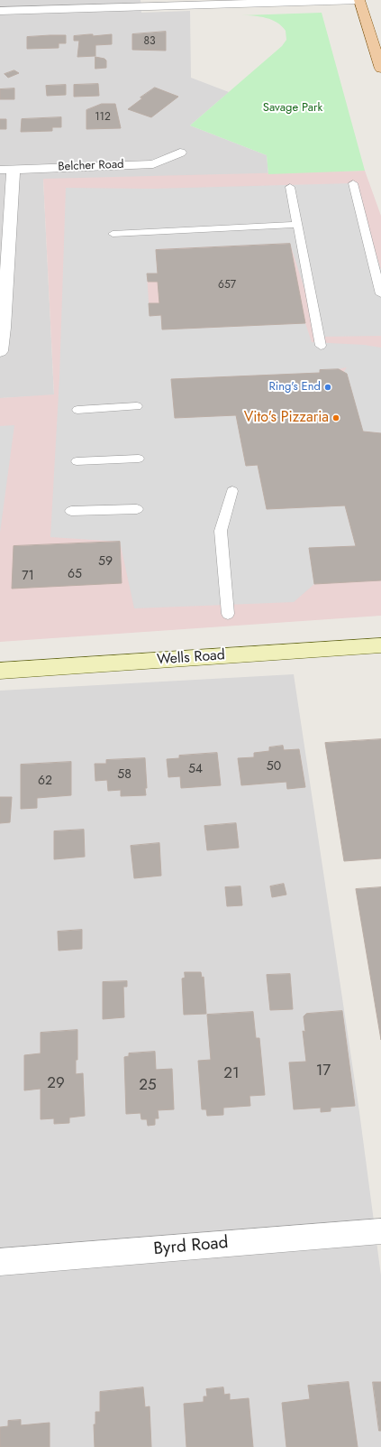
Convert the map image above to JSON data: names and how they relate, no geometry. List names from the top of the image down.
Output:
{
  "streets": {
    "main road": ["Wells Road"],
    "street": ["Belcher Road", "Byrd Road"]
  },
  "parks": ["Savage Park"],
  "places": ["Ring's End", "Vito's Pizzaria"],
  "house_numbers": [
    "83",
    "112",
    "657",
    "59",
    "65",
    "71",
    "50",
    "54",
    "58",
    "62",
    "17",
    "21",
    "29",
    "25"
  ]
}
